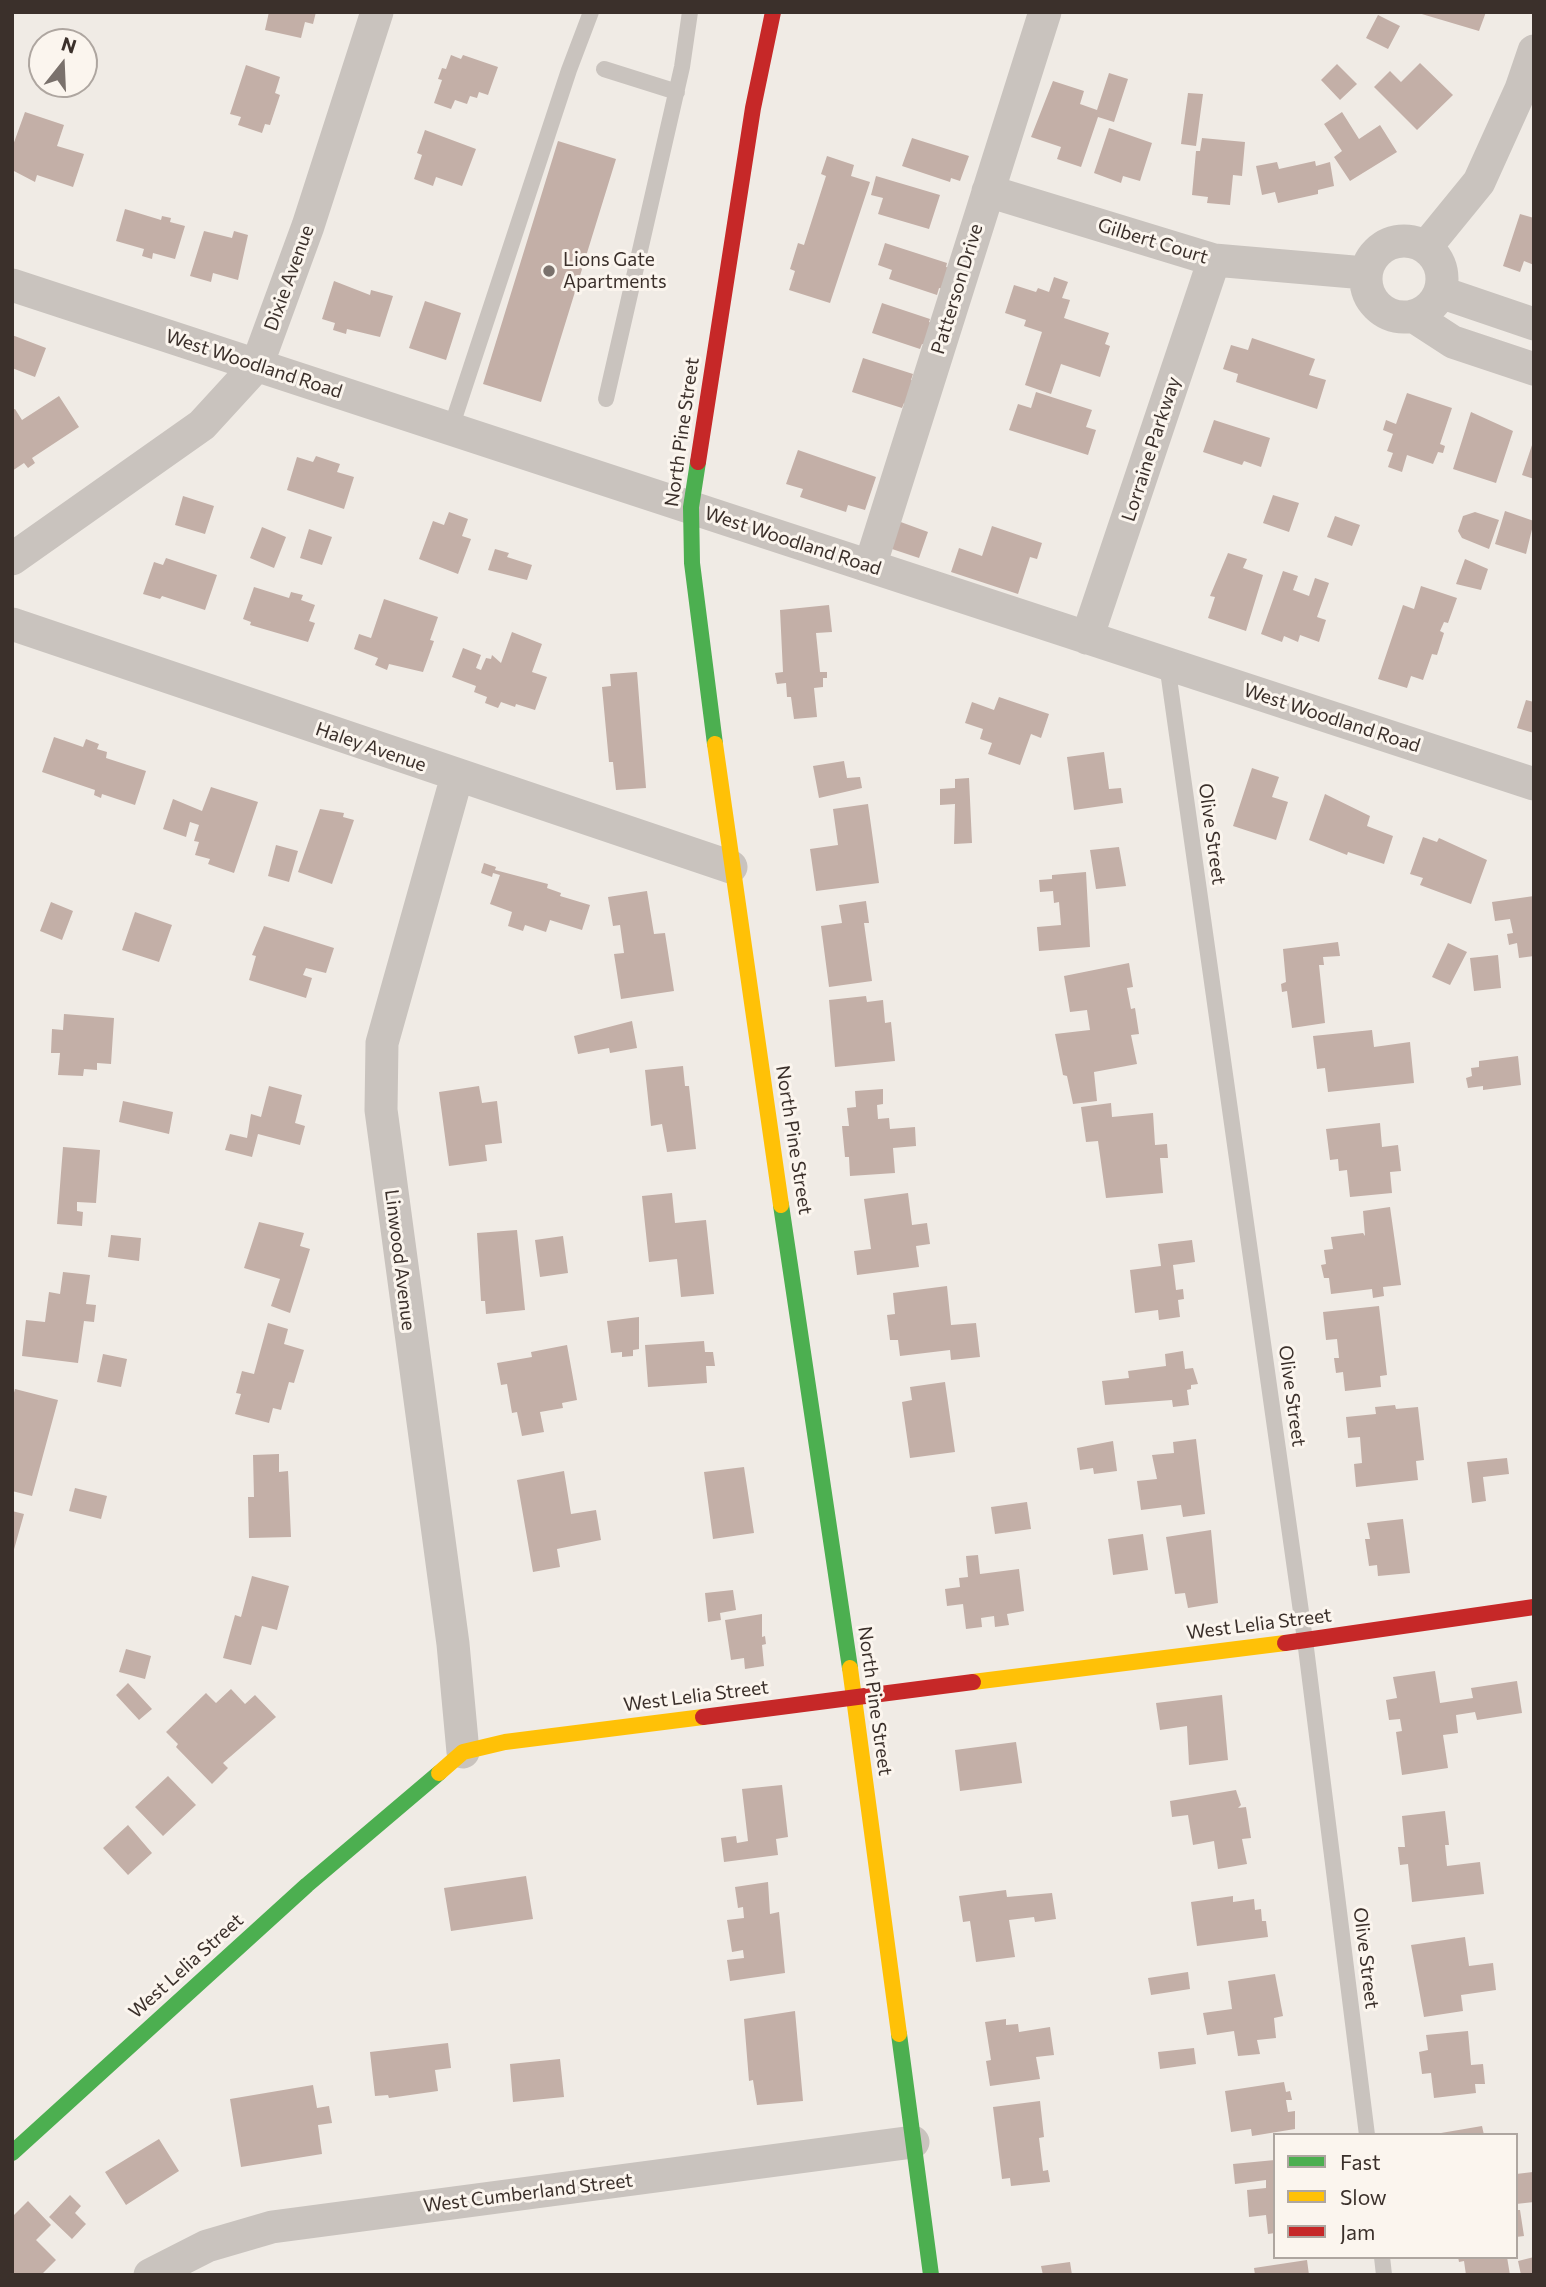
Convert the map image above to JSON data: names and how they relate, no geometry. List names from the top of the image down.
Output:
{
  "streets": {
    "main road": ["North Pine Street", "West Lelia Street"],
    "street": [
      "Gilbert Court",
      "Dixie Avenue",
      "Patterson Drive",
      "West Woodland Road",
      "Lorraine Parkway",
      "Haley Avenue",
      "Linwood Avenue",
      "West Cumberland Street"
    ],
    "lane": ["Olive Street"]
  },
  "crossings": [
    ["Gilbert Court", "Patterson Drive"],
    ["Gilbert Court", "Lorraine Parkway"],
    ["Dixie Avenue", "West Woodland Road"],
    ["Patterson Drive", "West Woodland Road"],
    ["West Woodland Road", "North Pine Street"],
    ["West Woodland Road", "Lorraine Parkway"],
    ["West Woodland Road", "Olive Street"],
    ["North Pine Street", "Haley Avenue"],
    ["North Pine Street", "West Lelia Street"],
    ["North Pine Street", "West Cumberland Street"],
    ["Haley Avenue", "Linwood Avenue"],
    ["Olive Street", "West Lelia Street"],
    ["Linwood Avenue", "West Lelia Street"]
  ],
  "places": ["Lions Gate Apartments"],
  "legend": ["Fast", "Slow", "Jam"],
  "north": "top"
}
